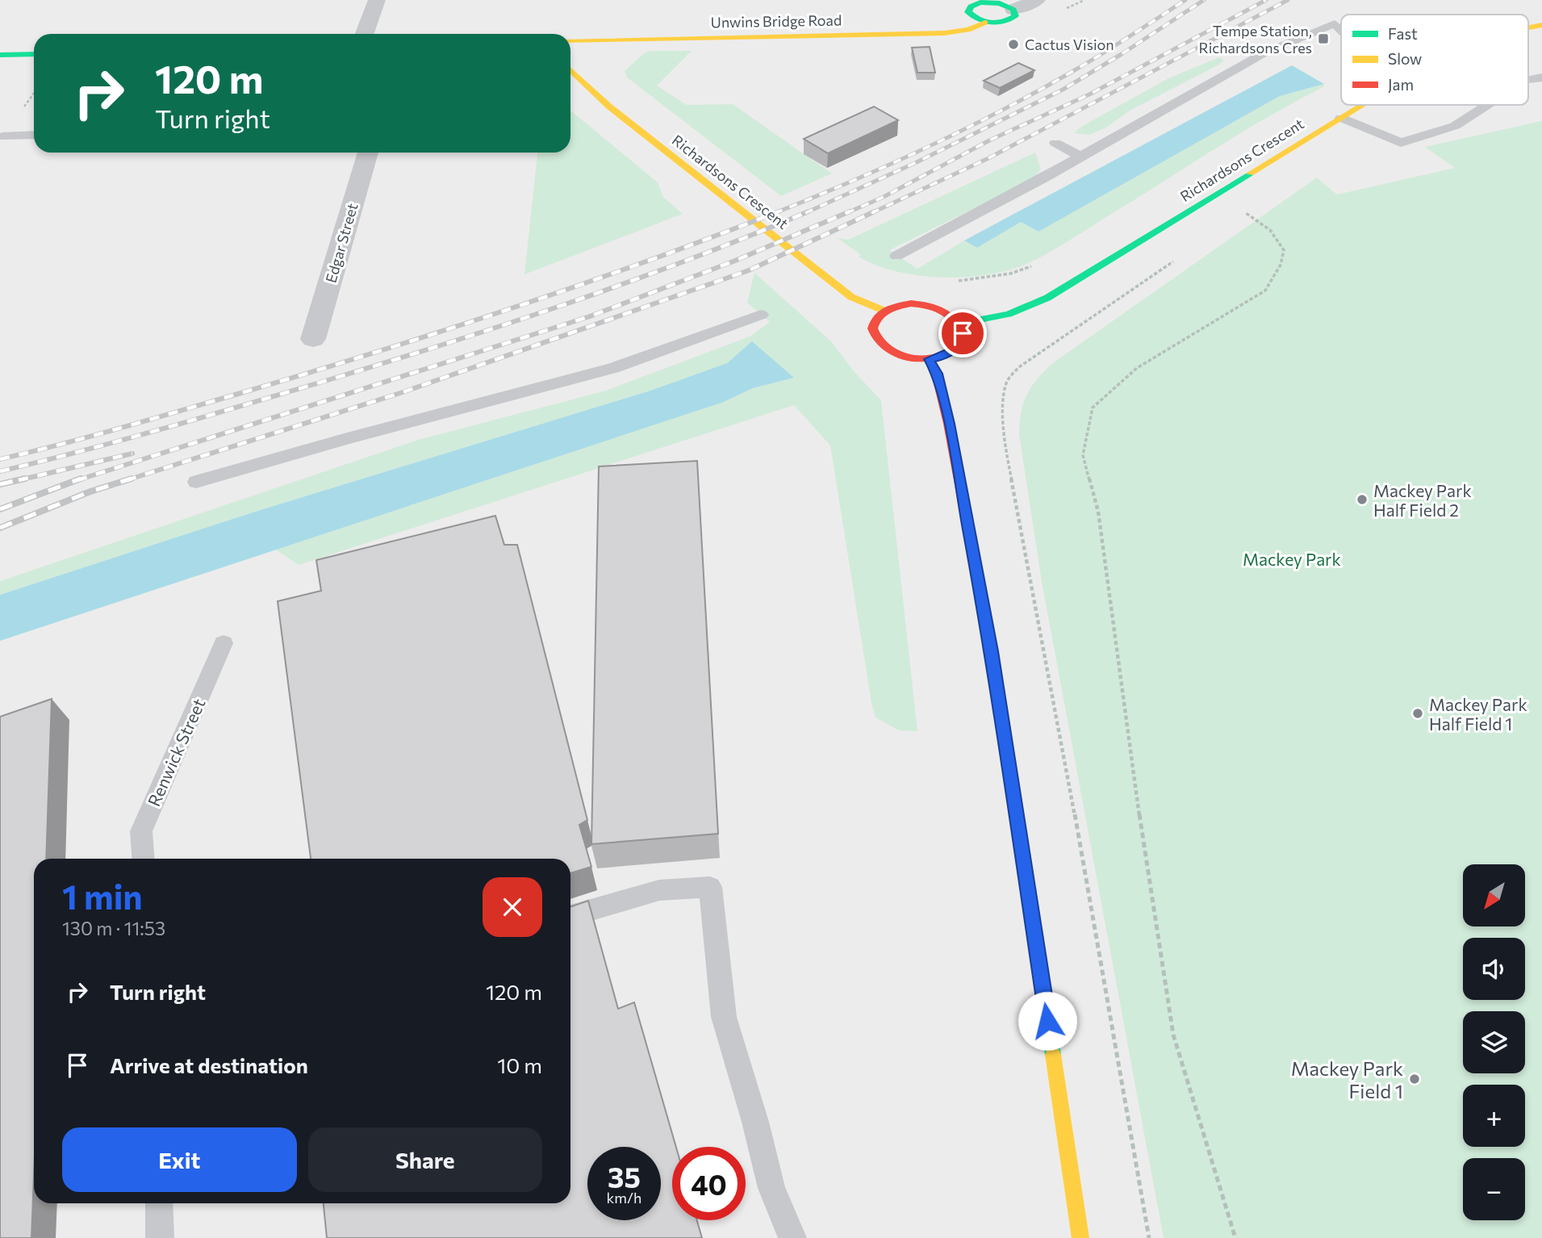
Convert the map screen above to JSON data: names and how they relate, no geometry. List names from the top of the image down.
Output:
{
  "streets": {
    "main road": ["Unwins Bridge Road", "Richardsons Crescent"],
    "street": ["Edgar Street"],
    "lane": ["Renwick Street"]
  },
  "parks": ["Mackey Park"],
  "places": {
    "transit": ["Tempe Station, Richardsons Cres"],
    "other": [
      "Cactus Vision",
      "Mackey Park Half Field 2",
      "Mackey Park Half Field 1",
      "Mackey Park Field 1"
    ]
  },
  "legend": ["Fast", "Slow", "Jam"],
  "north": "bottom left",
  "page": {
    "turn": ["120 m", "Turn right"],
    "heading": ["1 min", "130 m · 11:53"],
    "map_buttons": ["+", "−"],
    "list": [
      {
        "name": "Turn right",
        "value": "120 m"
      },
      {
        "name": "Arrive at destination",
        "value": "10 m"
      }
    ],
    "buttons": ["Exit", "Share"],
    "speed": "35 km/h",
    "limit": "40"
  }
}
